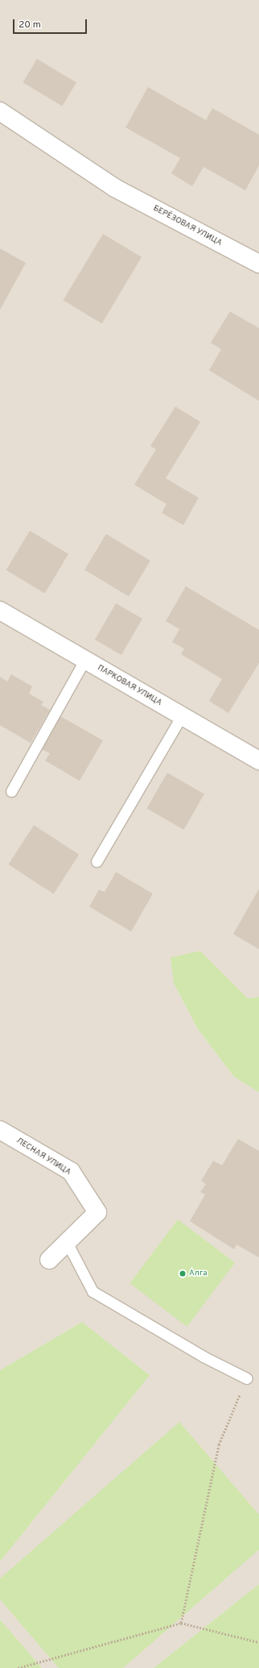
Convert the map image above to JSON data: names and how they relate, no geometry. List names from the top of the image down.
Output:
{
  "streets": {
    "street": ["БЕРЁЗОВАЯ УЛИЦА", "ПАРКОВАЯ УЛИЦА", "ЛЕСНАЯ УЛИЦА"]
  },
  "places": ["Алга"],
  "scale_bar": "20 m"
}
